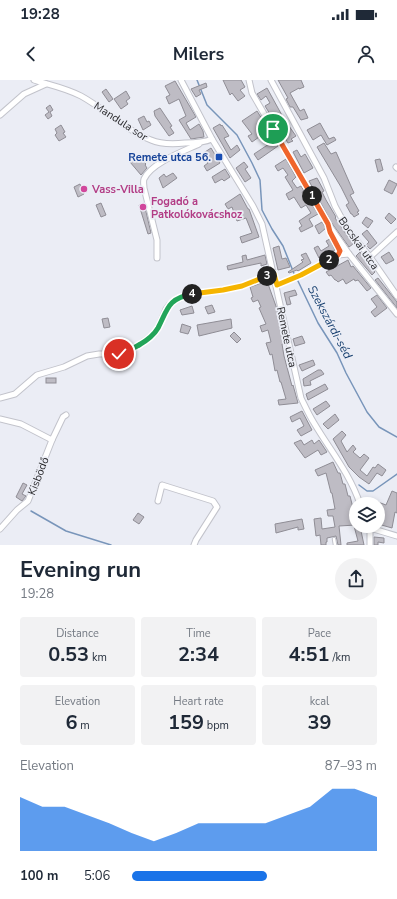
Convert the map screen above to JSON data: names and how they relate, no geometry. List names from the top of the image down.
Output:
{
  "streets": {
    "street": [
      "Mandula sor",
      "Bocskai utca",
      "Remete utca",
      "Kisbödő"
    ]
  },
  "crossings": [
    ["Mandula sor", "Remete utca"]
  ],
  "water": ["Szekszárdi-séd"],
  "places": {
    "transit": ["Remete utca 56."],
    "other": ["Vass-Villa", "Fogadó a Patkolókovácshoz"]
  },
  "page": {
    "status": "19:28",
    "header": "Milers",
    "pins": [
      "1",
      "2",
      "3",
      "4"
    ],
    "heading": ["Evening run", "19:28"],
    "stats": [
      ["Distance", "0.53 km"],
      ["Time", "2:34"],
      ["Pace", "4:51 /km"],
      ["Elevation", "6 m"],
      ["Heart rate", "159 bpm"],
      ["kcal", "39"]
    ],
    "chart": ["Elevation", "87–93 m"],
    "list": [
      {
        "name": "100 m",
        "note": "5:06"
      }
    ]
  }
}
